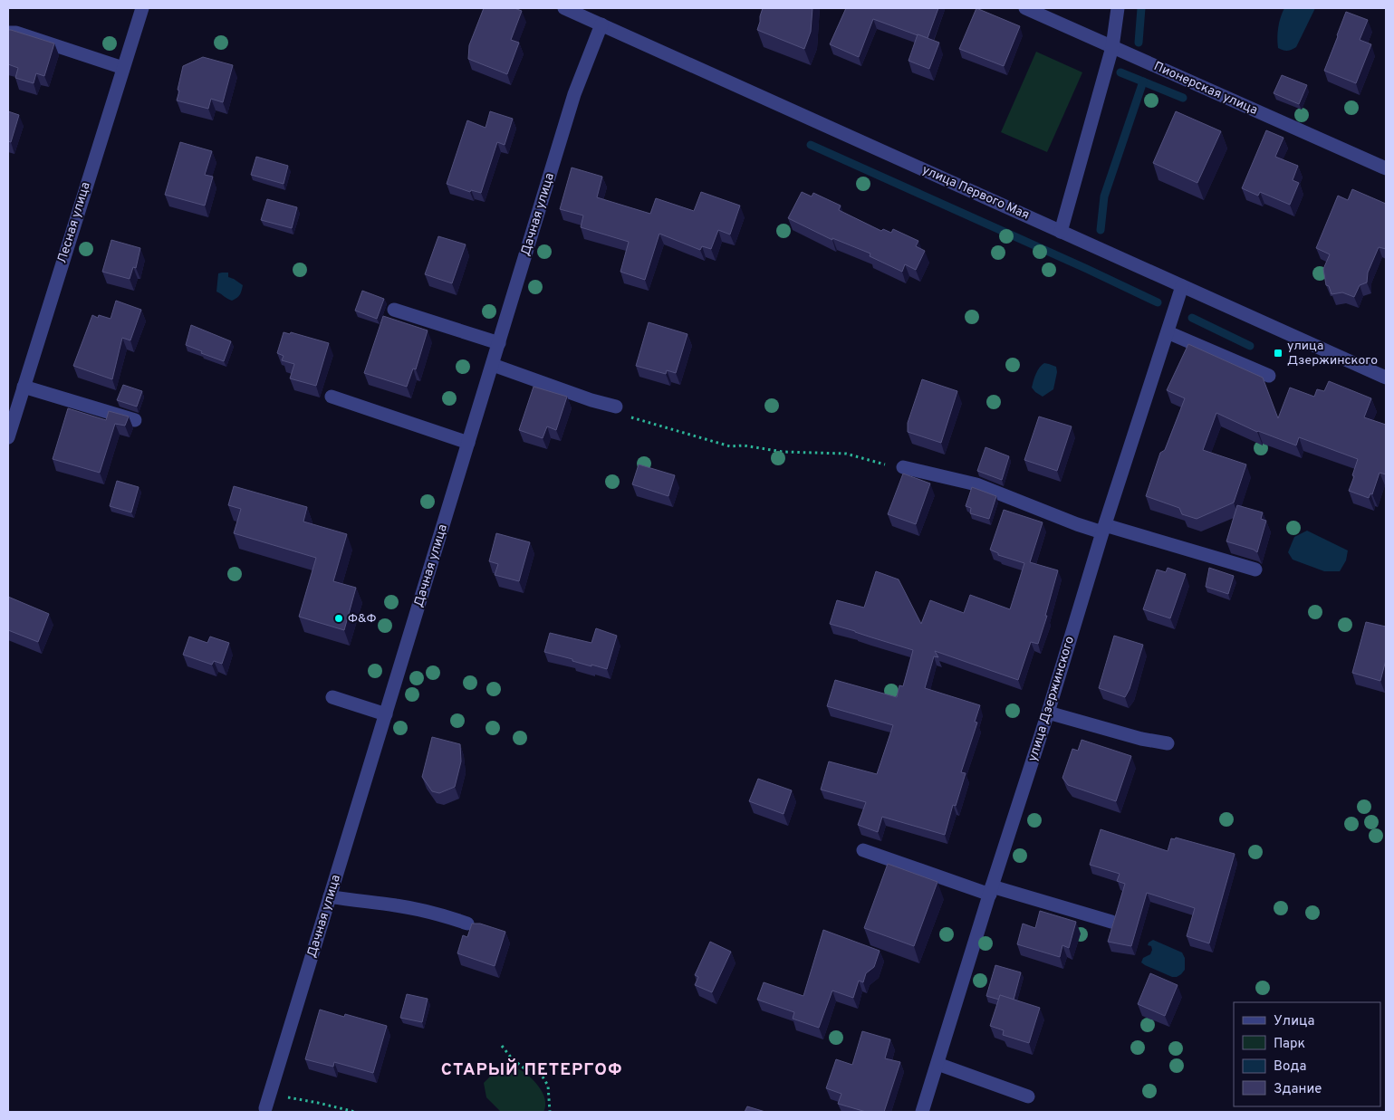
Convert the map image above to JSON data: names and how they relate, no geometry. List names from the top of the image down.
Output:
{
  "streets": {
    "street": [
      "Пионерская улица",
      "улица Первого Мая",
      "Дачная улица",
      "Лесная улица",
      "улица Дзержинского"
    ]
  },
  "crossings": [
    ["улица Первого Мая", "Дачная улица"],
    ["улица Первого Мая", "улица Дзержинского"]
  ],
  "districts": ["СТАРЫЙ ПЕТЕРГОФ"],
  "places": {
    "transit": ["улица Дзержинского"],
    "other": ["Ф&Ф"]
  },
  "legend": [
    "Улица",
    "Парк",
    "Вода",
    "Здание"
  ]
}
